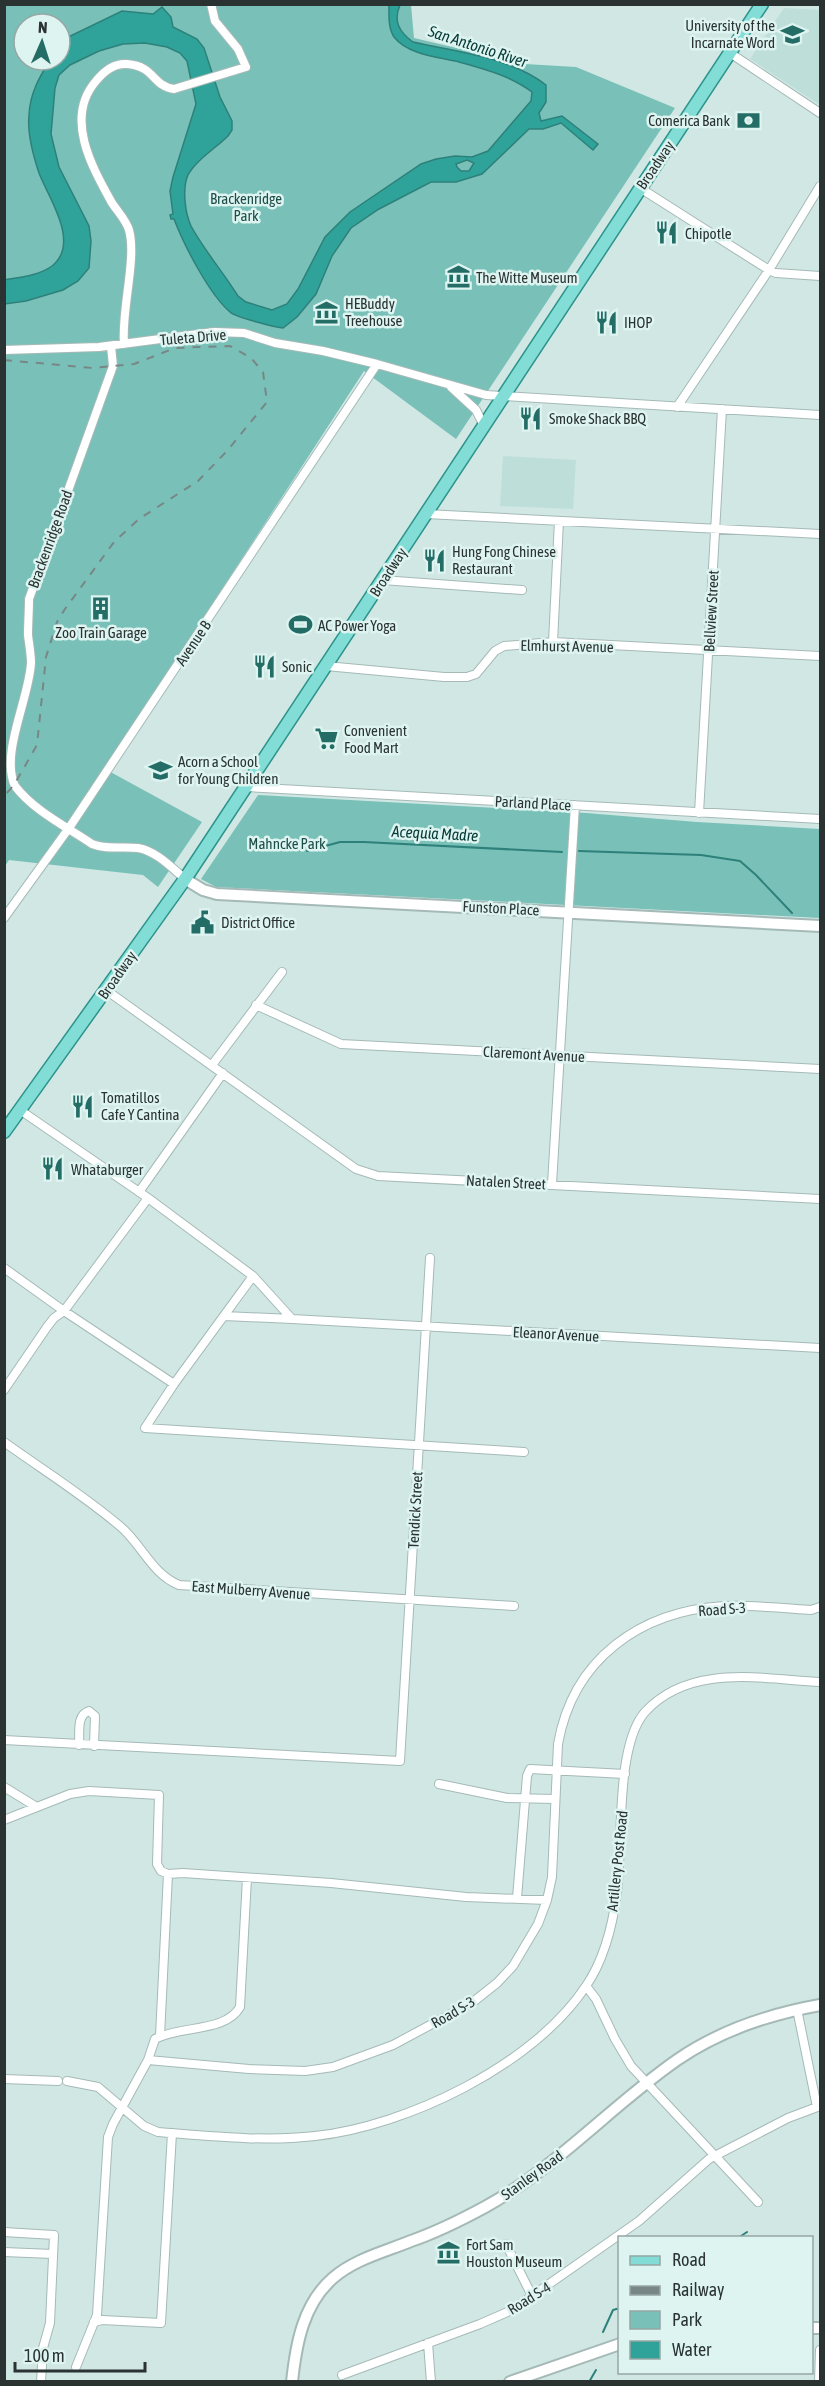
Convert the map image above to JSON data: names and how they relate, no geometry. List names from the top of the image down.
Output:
{
  "streets": {
    "main road": ["Broadway"],
    "street": [
      "Tuleta Drive",
      "Brackenridge Road",
      "Bellview Street",
      "Avenue B",
      "Elmhurst Avenue",
      "Parland Place",
      "Funston Place",
      "Claremont Avenue",
      "Natalen Street",
      "Eleanor Avenue",
      "Tendick Street",
      "East Mulberry Avenue",
      "Road S-3",
      "Artillery Post Road",
      "Stanley Road",
      "Road S-4"
    ]
  },
  "crossings": [
    ["Broadway", "Tuleta Drive"],
    ["Broadway", "Brackenridge Road"],
    ["Broadway", "Elmhurst Avenue"],
    ["Broadway", "Parland Place"],
    ["Broadway", "Funston Place"],
    ["Tuleta Drive", "Brackenridge Road"],
    ["Tuleta Drive", "Bellview Street"],
    ["Tuleta Drive", "Avenue B"],
    ["Brackenridge Road", "Avenue B"],
    ["Brackenridge Road", "Funston Place"],
    ["Bellview Street", "Elmhurst Avenue"],
    ["Bellview Street", "Parland Place"],
    ["Eleanor Avenue", "Tendick Street"],
    ["Tendick Street", "East Mulberry Avenue"]
  ],
  "water": ["San Antonio River", "Acequia Madre"],
  "parks": ["Brackenridge Park", "Mahncke Park"],
  "places": {
    "school or university": ["University of the Incarnate Word", "Acorn a School for Young Children"],
    "bank": ["Comerica Bank"],
    "restaurant": [
      "Chipotle",
      "IHOP",
      "Smoke Shack BBQ",
      "Hung Fong Chinese Restaurant",
      "Sonic",
      "Tomatillos Cafe Y Cantina",
      "Whataburger"
    ],
    "museum": ["The Witte Museum", "HEBuddy Treehouse", "Fort Sam Houston Museum"],
    "building": ["Zoo Train Garage"],
    "sports": ["AC Power Yoga"],
    "supermarket": ["Convenient Food Mart"],
    "public building": ["District Office"]
  },
  "legend": [
    "Road",
    "Railway",
    "Park",
    "Water"
  ],
  "scale_bar": "100 m",
  "north": "top"
}
